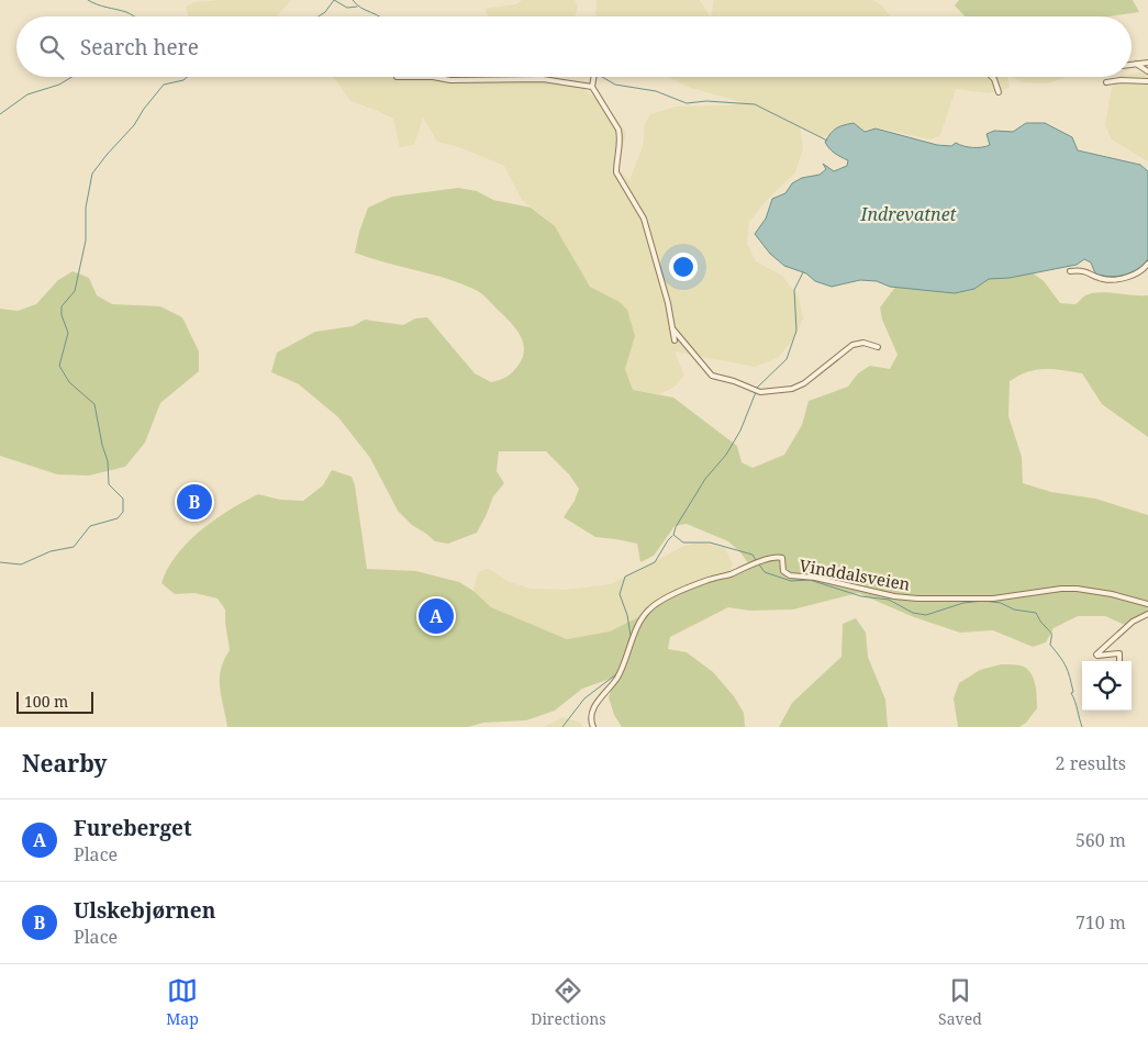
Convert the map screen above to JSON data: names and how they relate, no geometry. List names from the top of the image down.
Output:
{
  "streets": {
    "street": ["Vinddalsveien"]
  },
  "water": ["Indrevatnet"],
  "scale_bar": "100 m",
  "page": {
    "search": "Search here",
    "pins": ["B", "A"],
    "scale": "100 m",
    "heading": ["Nearby", "2 results"],
    "list": [
      {
        "mark": "A",
        "name": "Fureberget",
        "note": "Place",
        "value": "560 m"
      },
      {
        "mark": "B",
        "name": "Ulskebjørnen",
        "note": "Place",
        "value": "710 m"
      }
    ],
    "nav": ["Map", "Directions", "Saved"]
  }
}
